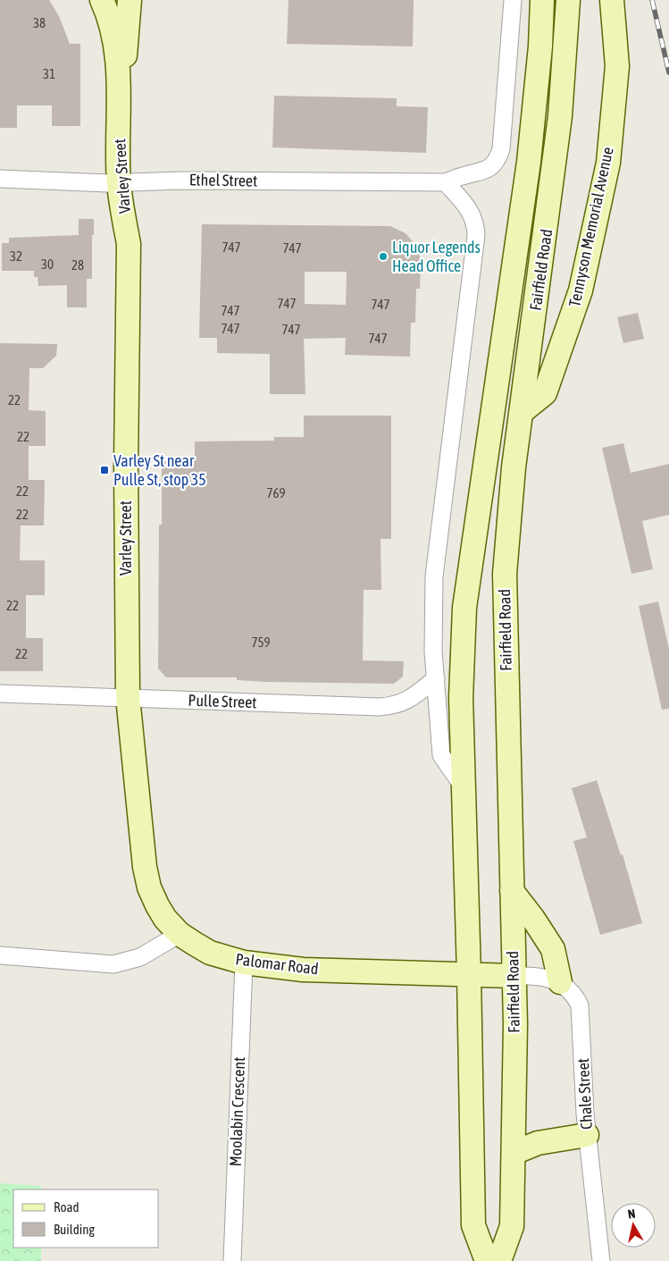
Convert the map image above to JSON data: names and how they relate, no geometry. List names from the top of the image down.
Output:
{
  "streets": {
    "main road": [
      "Varley Street",
      "Tennyson Memorial Avenue",
      "Fairfield Road",
      "Palomar Road"
    ],
    "street": [
      "Ethel Street",
      "Pulle Street",
      "Chale Street",
      "Moolabin Crescent"
    ]
  },
  "crossings": [
    ["Varley Street", "Ethel Street"],
    ["Varley Street", "Pulle Street"],
    ["Varley Street", "Palomar Road"],
    ["Tennyson Memorial Avenue", "Fairfield Road"],
    ["Fairfield Road", "Palomar Road"],
    ["Palomar Road", "Moolabin Crescent"]
  ],
  "places": {
    "other": ["Liquor Legends Head Office"],
    "transit": ["Varley St near Pulle St, stop 35"]
  },
  "house_numbers": [
    "38",
    "31",
    "747",
    "747",
    "32",
    "30",
    "28",
    "747",
    "747",
    "747",
    "747",
    "747",
    "747",
    "22",
    "22",
    "22",
    "769",
    "22",
    "22",
    "759",
    "22"
  ],
  "legend": ["Road", "Building"],
  "north": "top"
}
